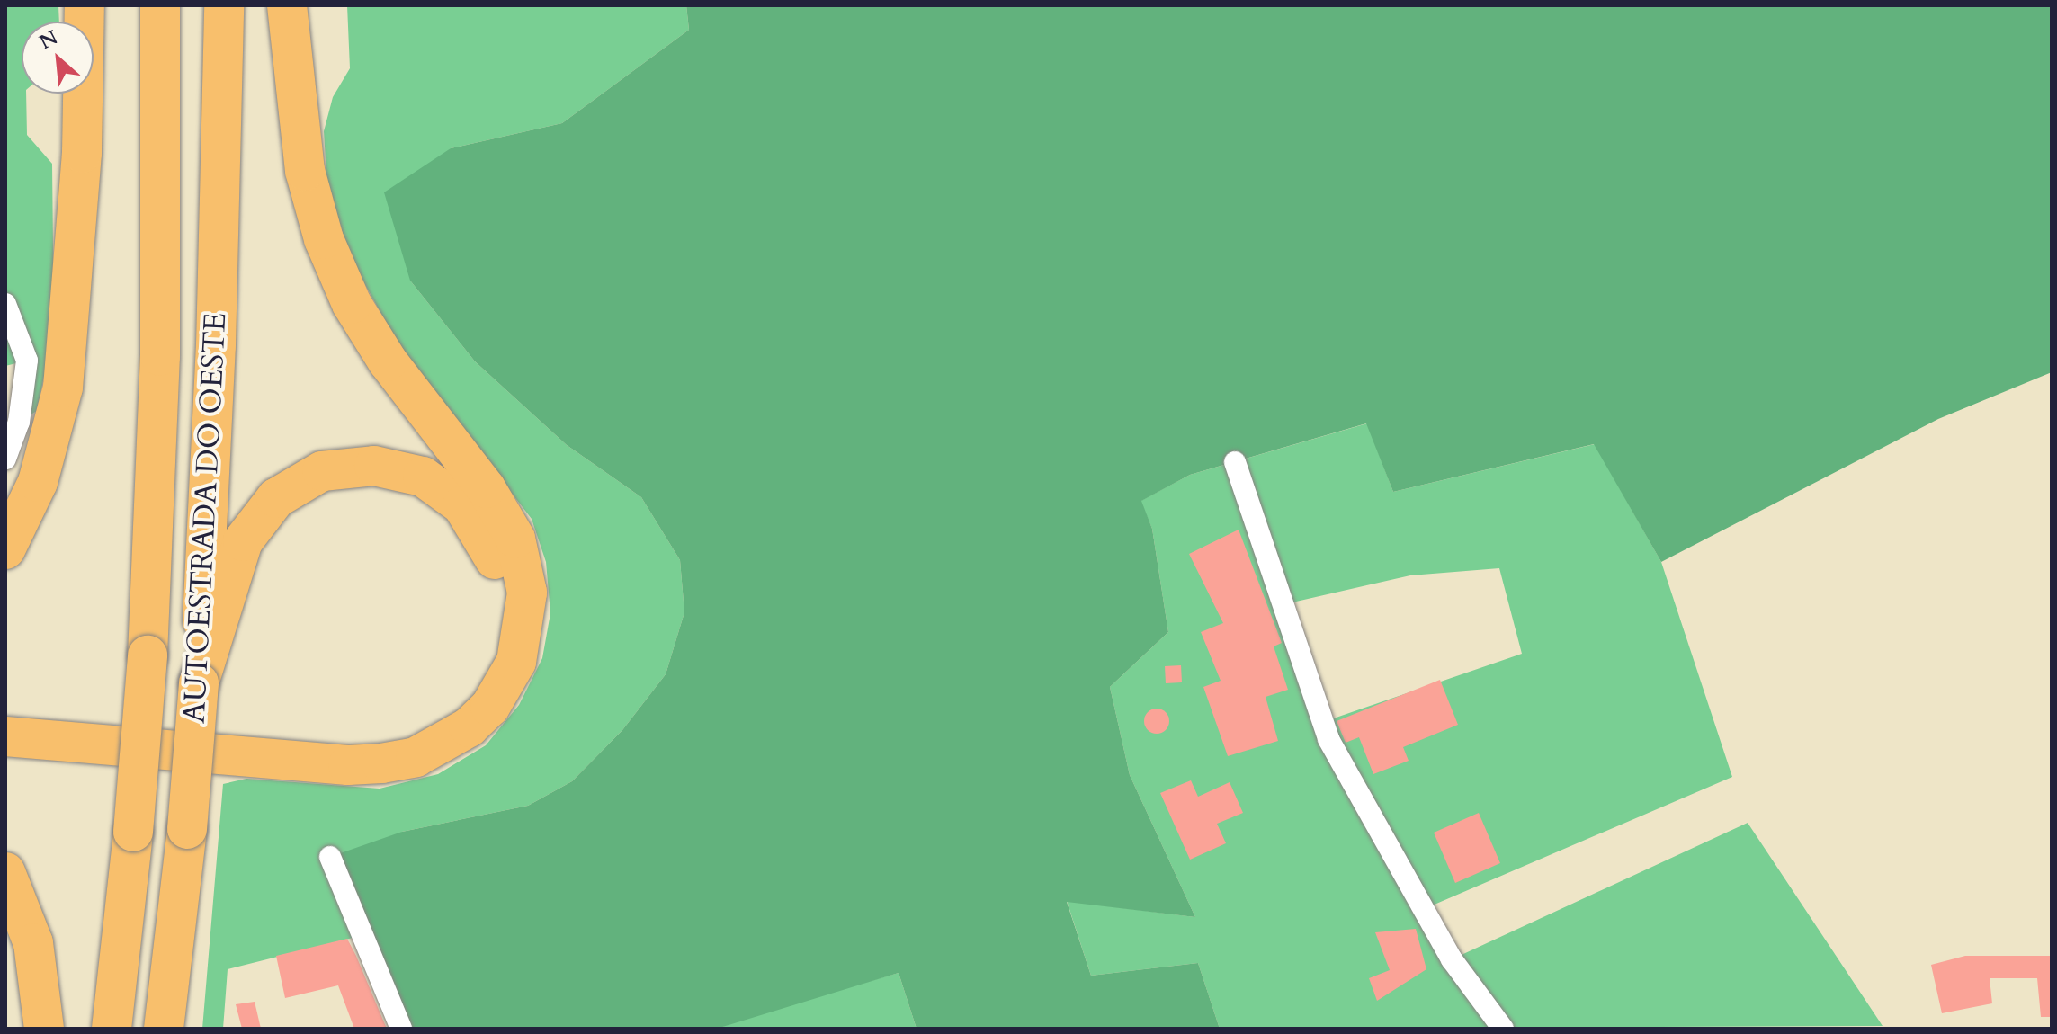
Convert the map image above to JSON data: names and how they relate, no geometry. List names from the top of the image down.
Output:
{
  "streets": {
    "highway": ["AUTOESTRADA DO OESTE"]
  },
  "north": "top left"
}
